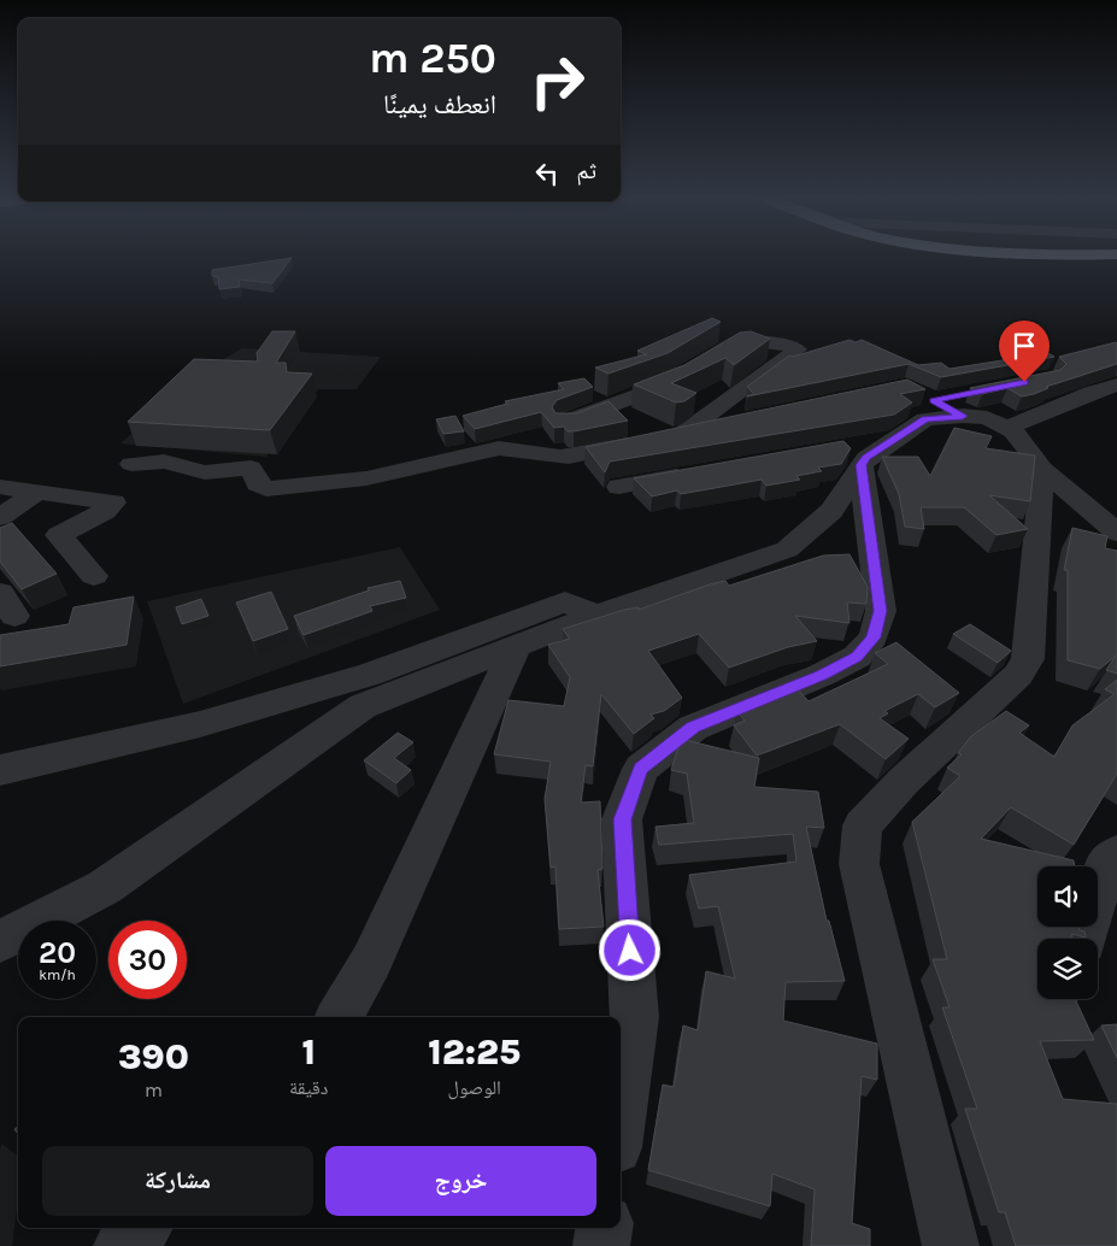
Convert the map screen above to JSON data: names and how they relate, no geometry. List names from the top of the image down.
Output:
{
  "page": {
    "turn": ["250 m", "انعطف يمينًا"],
    "then": "ثم",
    "speed": "20 km/h",
    "limit": "30",
    "eta": [
      "12:25",
      "الوصول",
      "1",
      "دقيقة",
      "390",
      "m"
    ],
    "buttons": ["خروج", "مشاركة"]
  }
}
